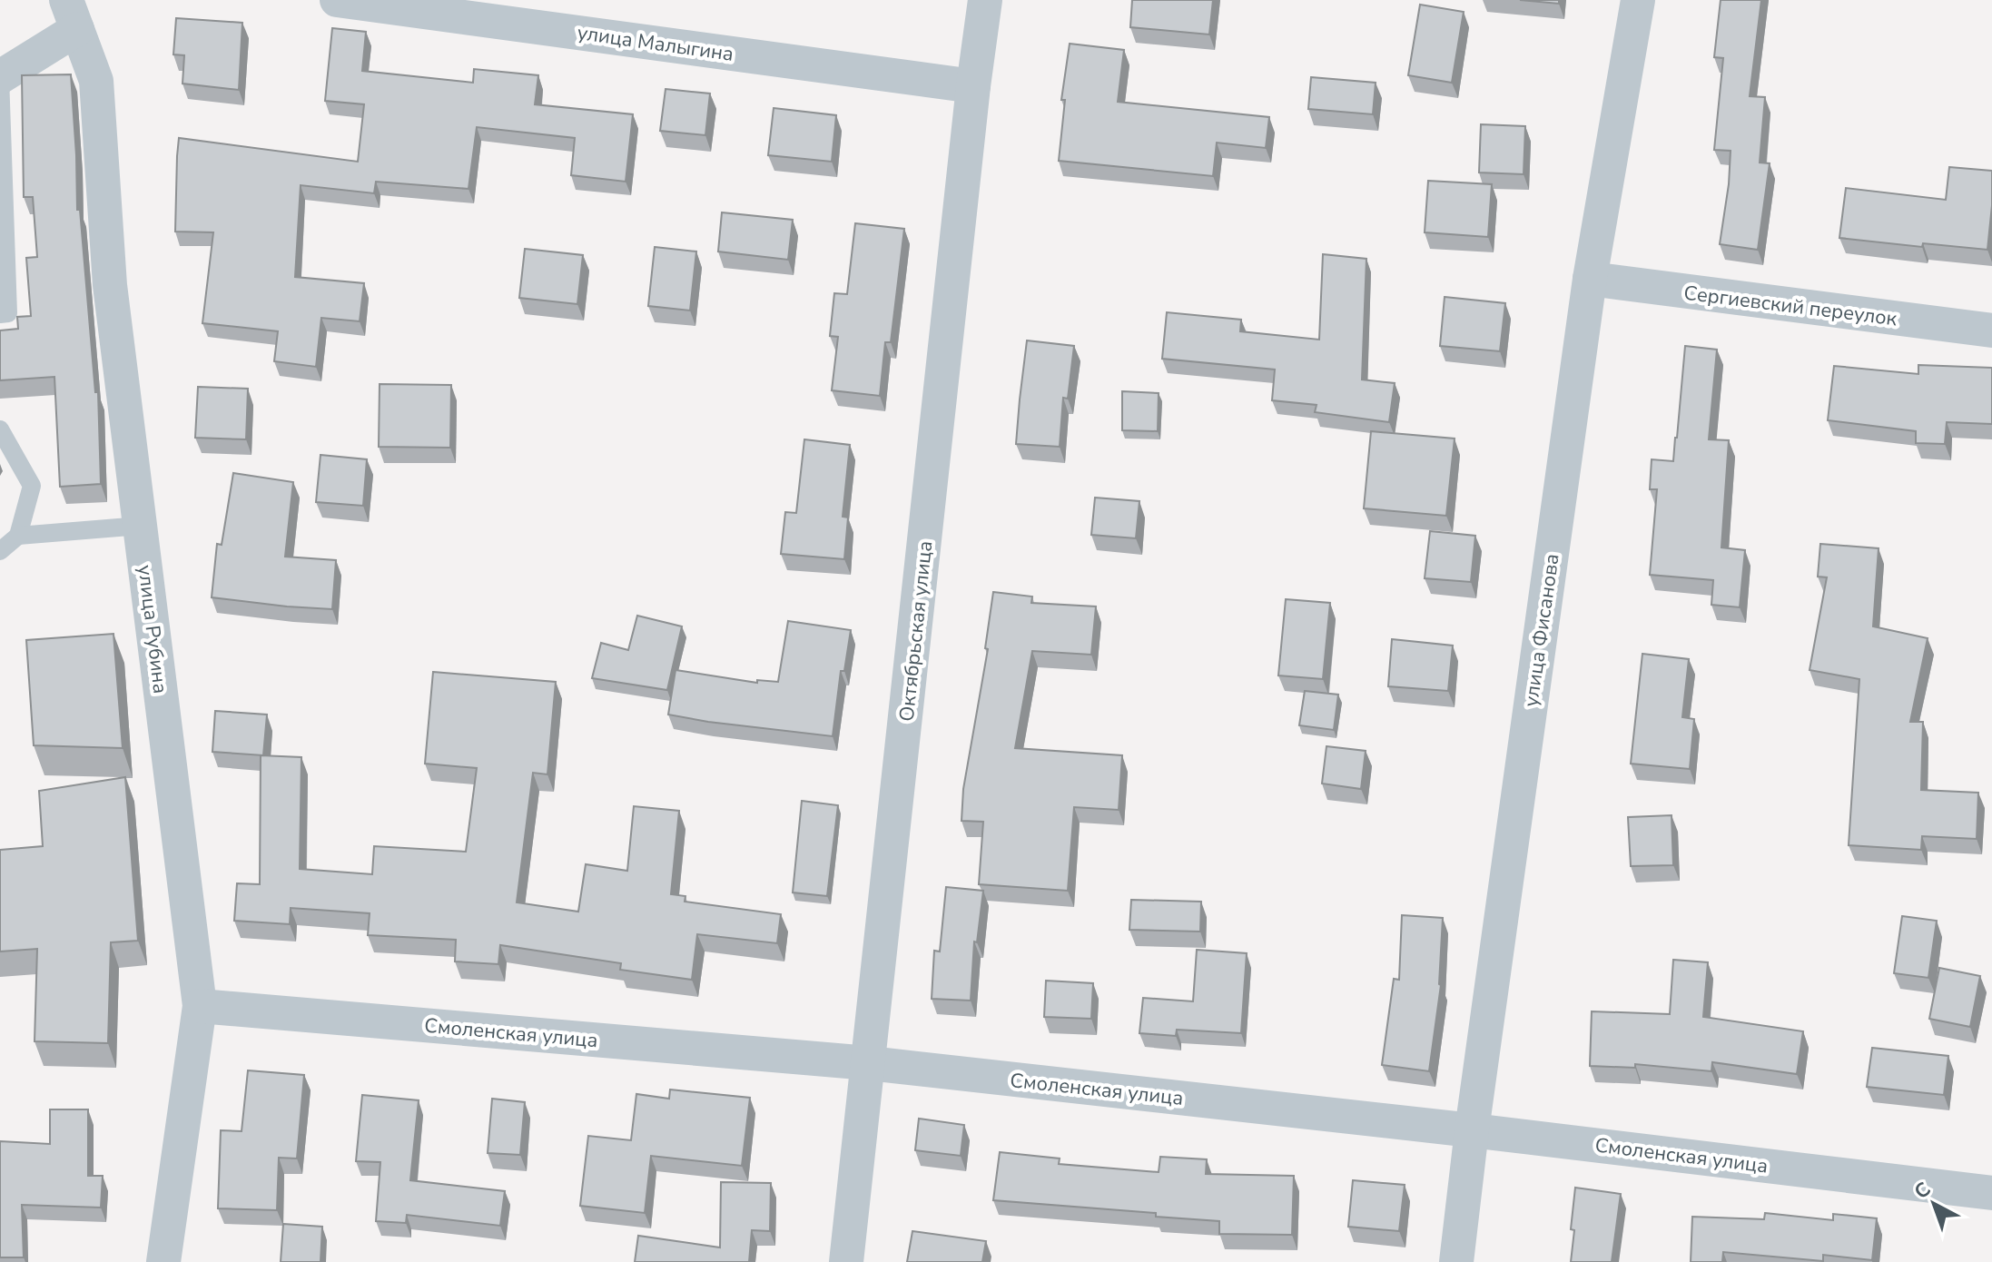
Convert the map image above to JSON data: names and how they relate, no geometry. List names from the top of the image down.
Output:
{
  "streets": {
    "street": [
      "улица Малыгина",
      "Сергиевский переулок",
      "улица Рубина",
      "улица Фисанова",
      "Октябрьская улица",
      "Смоленская улица"
    ]
  },
  "crossings": [
    ["улица Малыгина", "Октябрьская улица"],
    ["Сергиевский переулок", "улица Фисанова"],
    ["улица Рубина", "Смоленская улица"],
    ["улица Фисанова", "Смоленская улица"],
    ["Октябрьская улица", "Смоленская улица"]
  ],
  "north": "top left"
}
